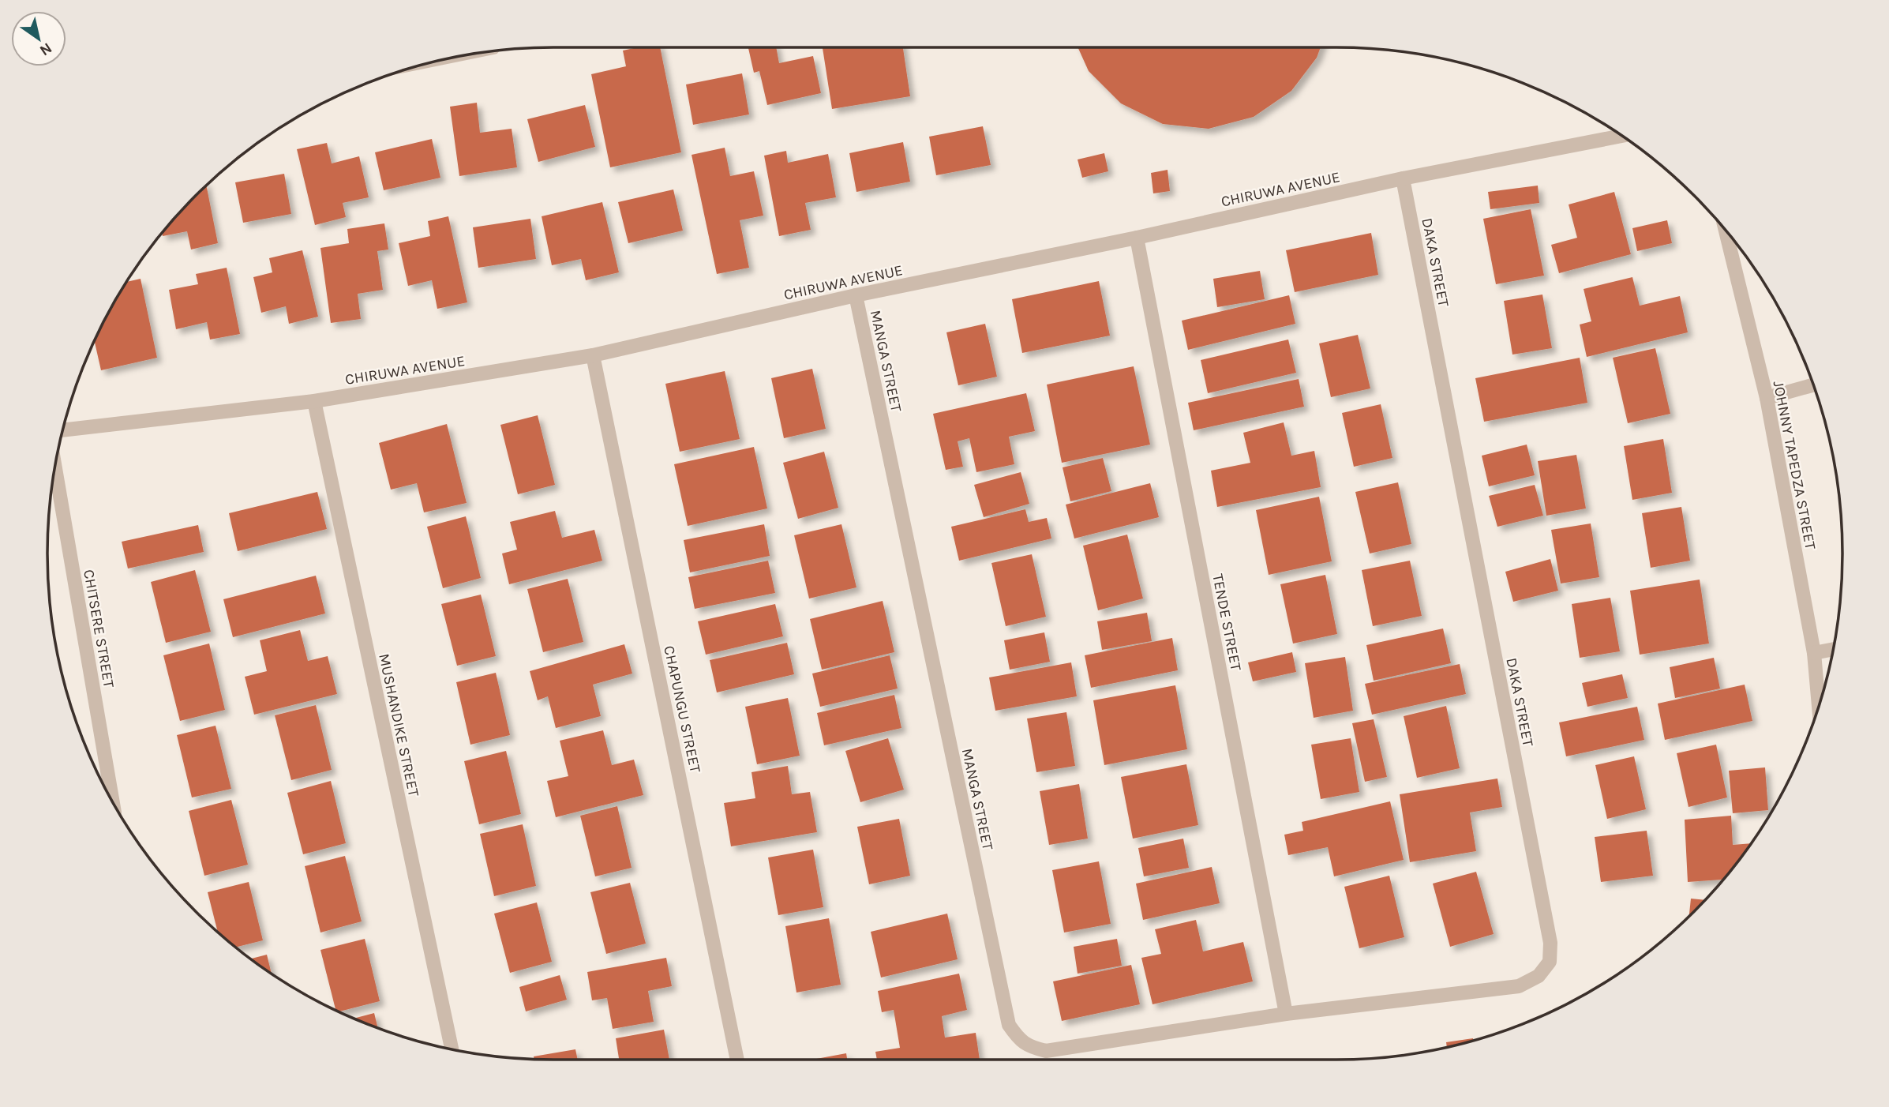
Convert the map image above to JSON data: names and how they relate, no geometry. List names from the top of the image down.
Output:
{
  "streets": {
    "street": [
      "CHIRUWA AVENUE",
      "DAKA STREET",
      "MANGA STREET",
      "JOHNNY TAPEDZA STREET",
      "TENDE STREET",
      "CHITSERE STREET",
      "CHAPUNGU STREET",
      "MUSHANDIKE STREET"
    ]
  },
  "crossings": [
    ["CHIRUWA AVENUE", "DAKA STREET"],
    ["CHIRUWA AVENUE", "MANGA STREET"],
    ["CHIRUWA AVENUE", "TENDE STREET"],
    ["CHIRUWA AVENUE", "CHAPUNGU STREET"],
    ["CHIRUWA AVENUE", "MUSHANDIKE STREET"],
    ["DAKA STREET", "MANGA STREET"],
    ["DAKA STREET", "TENDE STREET"],
    ["MANGA STREET", "TENDE STREET"]
  ],
  "north": "bottom right"
}
